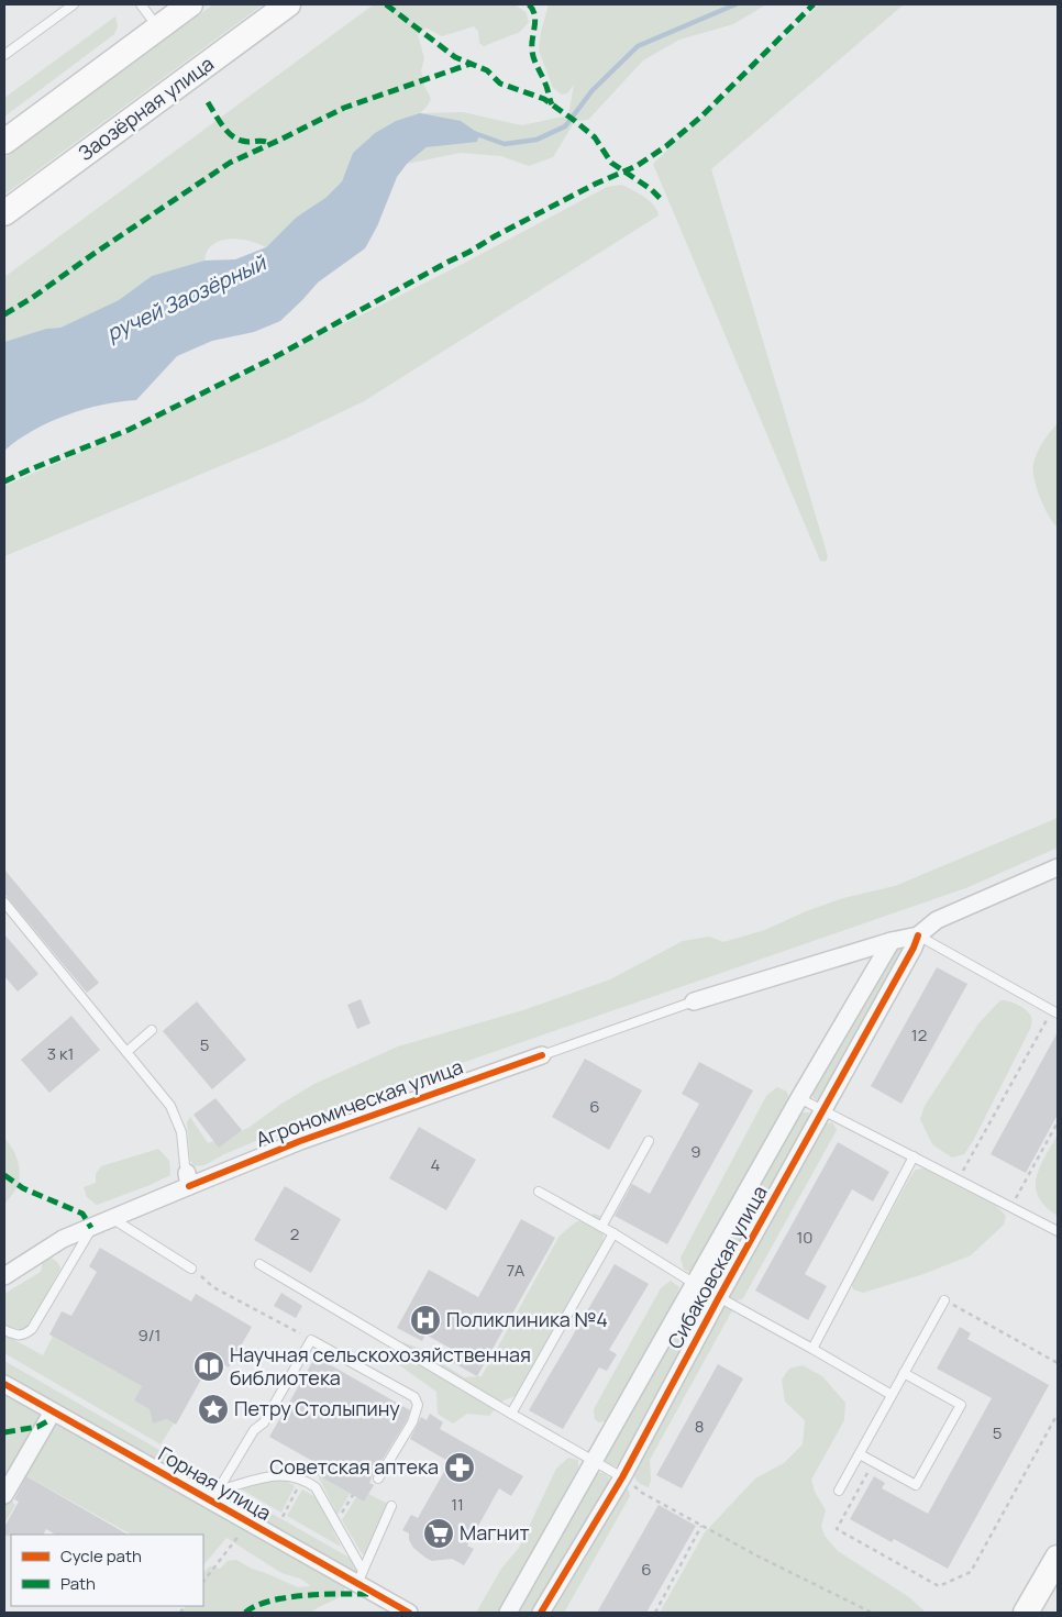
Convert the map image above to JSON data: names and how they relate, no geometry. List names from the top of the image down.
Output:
{
  "streets": {
    "main road": ["Заозёрная улица"],
    "street": ["Агрономическая улица", "Сибаковская улица", "Горная улица"]
  },
  "water": ["ручей Заозёрный"],
  "places": {
    "hospital": ["Поликлиника №4"],
    "library": ["Научная сельскохозяйственная библиотека"],
    "place": ["Петру Столыпину"],
    "pharmacy": ["Советская аптека"],
    "supermarket": ["Магнит"]
  },
  "house_numbers": [
    "12",
    "5",
    "3 к1",
    "6",
    "9",
    "4",
    "2",
    "10",
    "7А",
    "9/1",
    "8",
    "5",
    "11",
    "6"
  ],
  "legend": ["Cycle path", "Path"]
}
